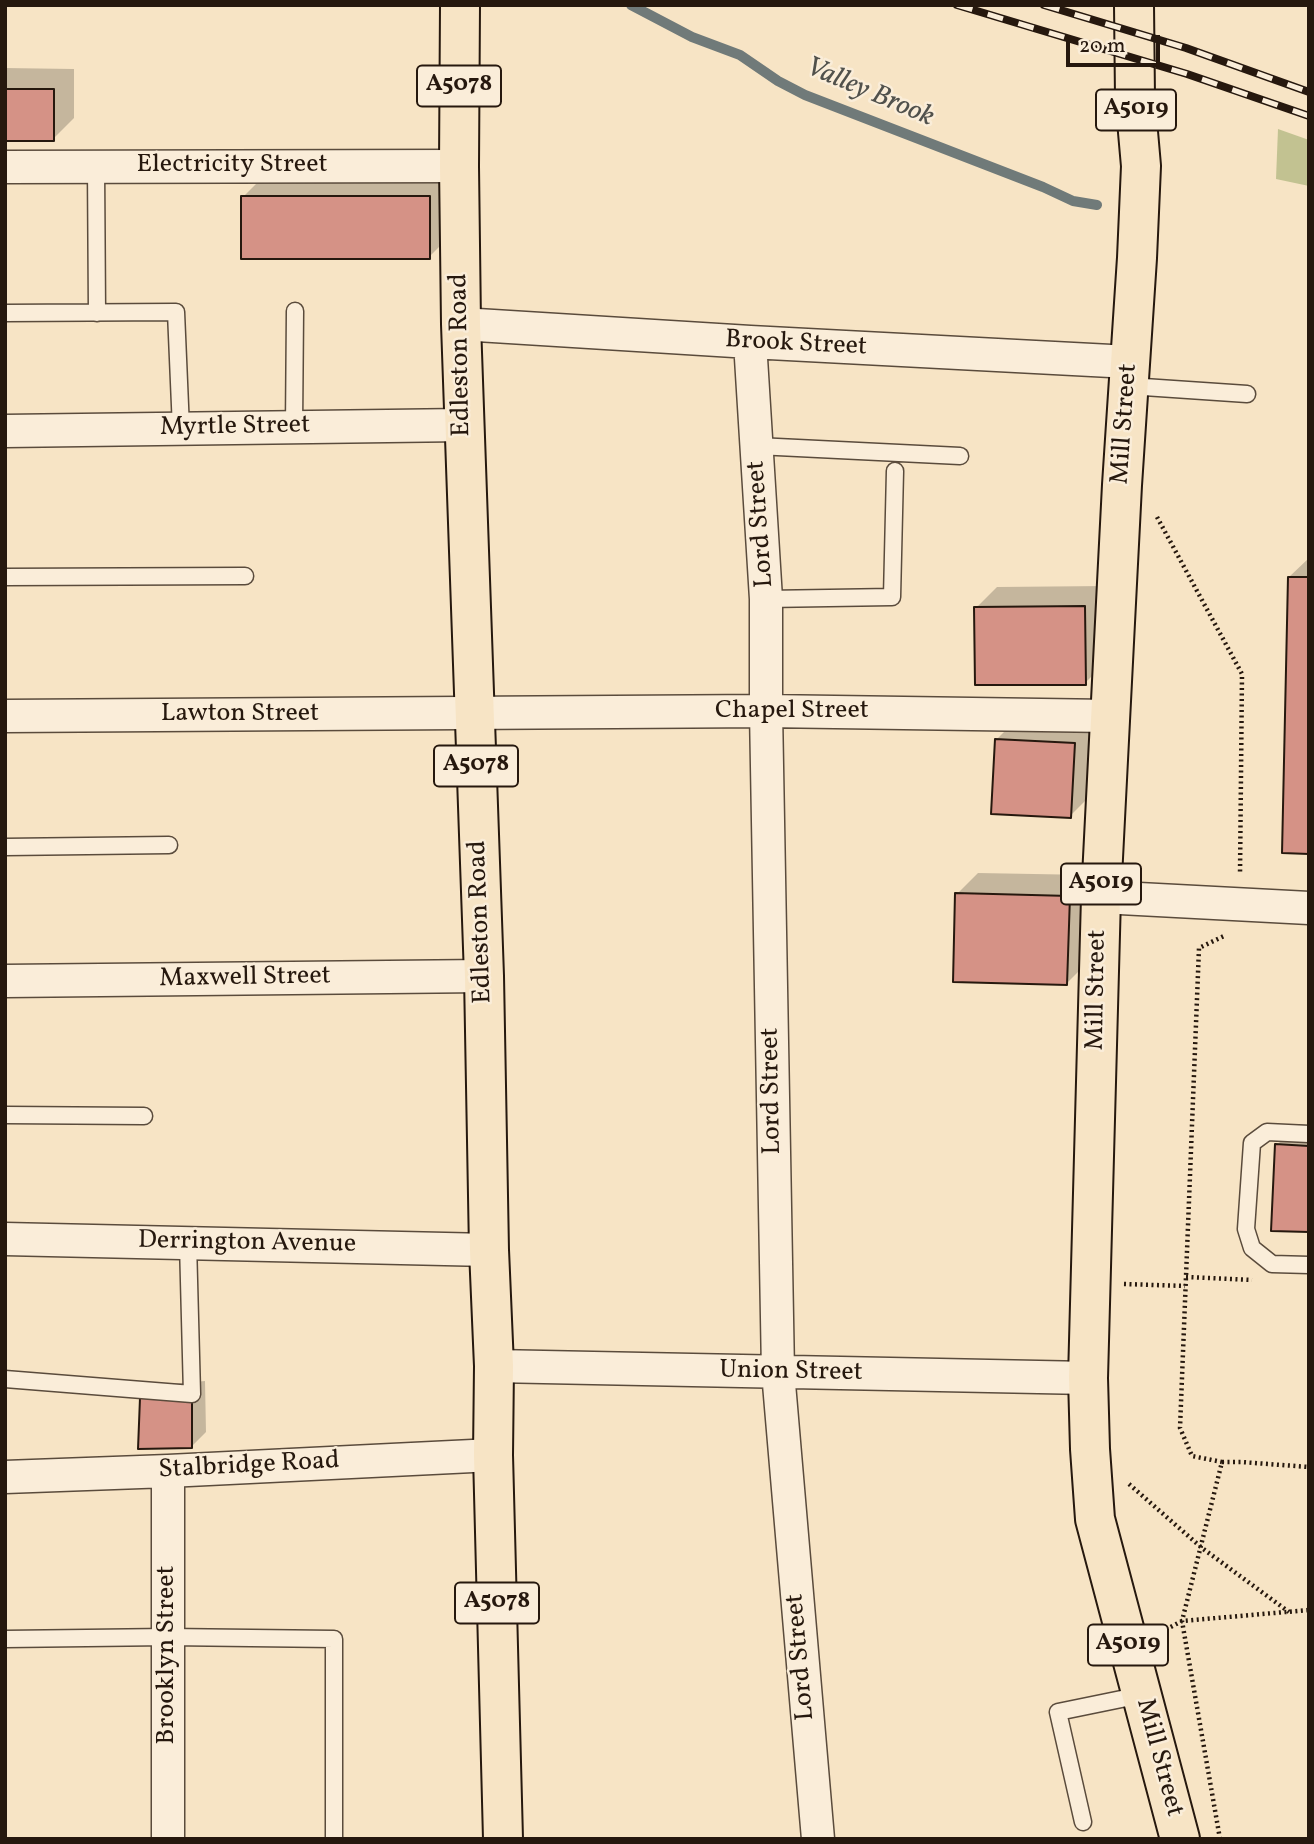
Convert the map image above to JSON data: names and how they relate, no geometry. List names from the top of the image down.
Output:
{
  "streets": {
    "main road": [
      "A5078",
      "A5019",
      "Edleston Road",
      "Mill Street"
    ],
    "street": [
      "Electricity Street",
      "Brook Street",
      "Myrtle Street",
      "Lord Street",
      "Chapel Street",
      "Lawton Street",
      "Maxwell Street",
      "Derrington Avenue",
      "Union Street",
      "Stalbridge Road",
      "Brooklyn Street"
    ]
  },
  "crossings": [
    ["Electricity Street", "Edleston Road"],
    ["Brook Street", "Edleston Road"],
    ["Brook Street", "Mill Street"],
    ["Brook Street", "Lord Street"],
    ["Edleston Road", "Myrtle Street"],
    ["Edleston Road", "Chapel Street"],
    ["Edleston Road", "Lawton Street"],
    ["Edleston Road", "Maxwell Street"],
    ["Edleston Road", "Derrington Avenue"],
    ["Edleston Road", "Union Street"],
    ["Edleston Road", "Stalbridge Road"],
    ["Mill Street", "Chapel Street"],
    ["Mill Street", "Union Street"],
    ["Lord Street", "Chapel Street"],
    ["Lord Street", "Union Street"],
    ["Chapel Street", "Lawton Street"],
    ["Stalbridge Road", "Brooklyn Street"]
  ],
  "water": ["Valley Brook"],
  "scale_bar": "20 m"
}
